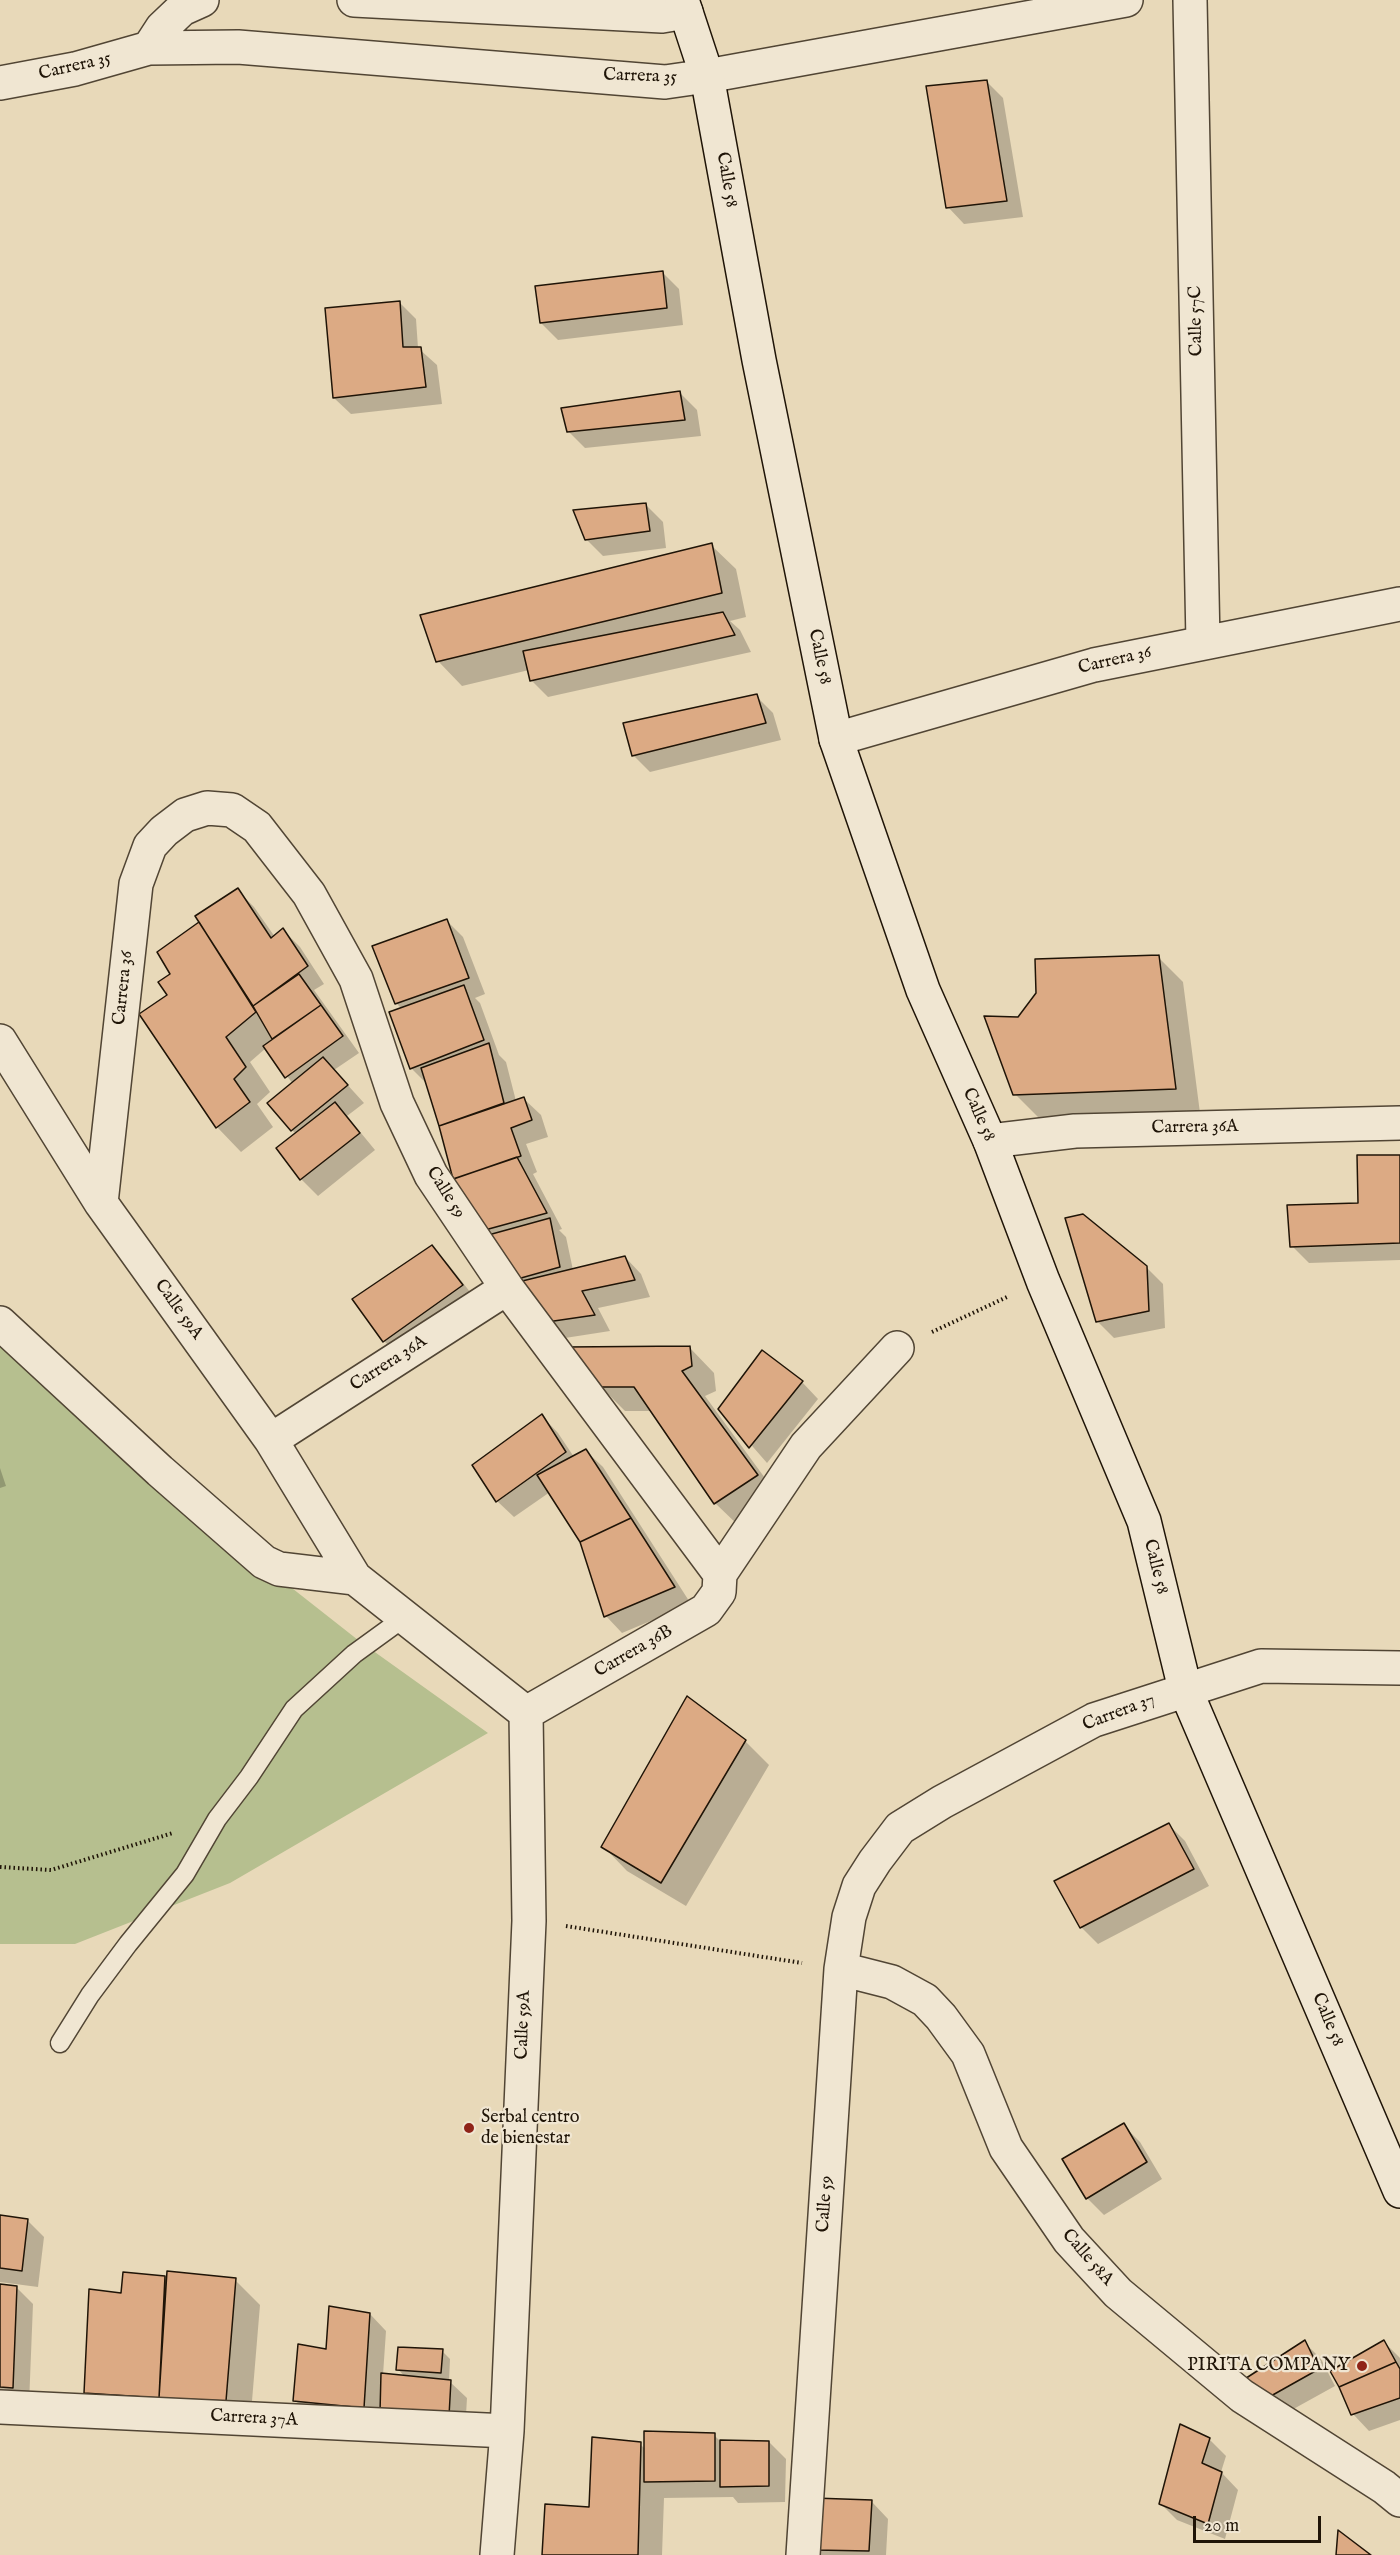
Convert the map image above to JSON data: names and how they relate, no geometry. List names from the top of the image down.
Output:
{
  "streets": {
    "street": [
      "Carrera 35",
      "Calle 58",
      "Calle 57C",
      "Carrera 36",
      "Carrera 36A",
      "Calle 59",
      "Calle 59A",
      "Carrera 36B",
      "Carrera 37",
      "Calle 58A",
      "Carrera 37A"
    ]
  },
  "crossings": [
    ["Carrera 35", "Calle 58"],
    ["Calle 58", "Carrera 36"],
    ["Calle 58", "Carrera 36A"],
    ["Calle 58", "Carrera 37"],
    ["Calle 57C", "Carrera 36"],
    ["Carrera 36", "Calle 59"],
    ["Carrera 36", "Calle 59A"],
    ["Carrera 36A", "Calle 59"],
    ["Carrera 36A", "Calle 59A"],
    ["Calle 59", "Carrera 36B"],
    ["Calle 59", "Carrera 37"],
    ["Calle 59", "Calle 58A"],
    ["Calle 59A", "Carrera 36B"],
    ["Calle 59A", "Carrera 37A"]
  ],
  "places": ["Serbal centro de bienestar", "PIRITA COMPANY"],
  "scale_bar": "20 m"
}
